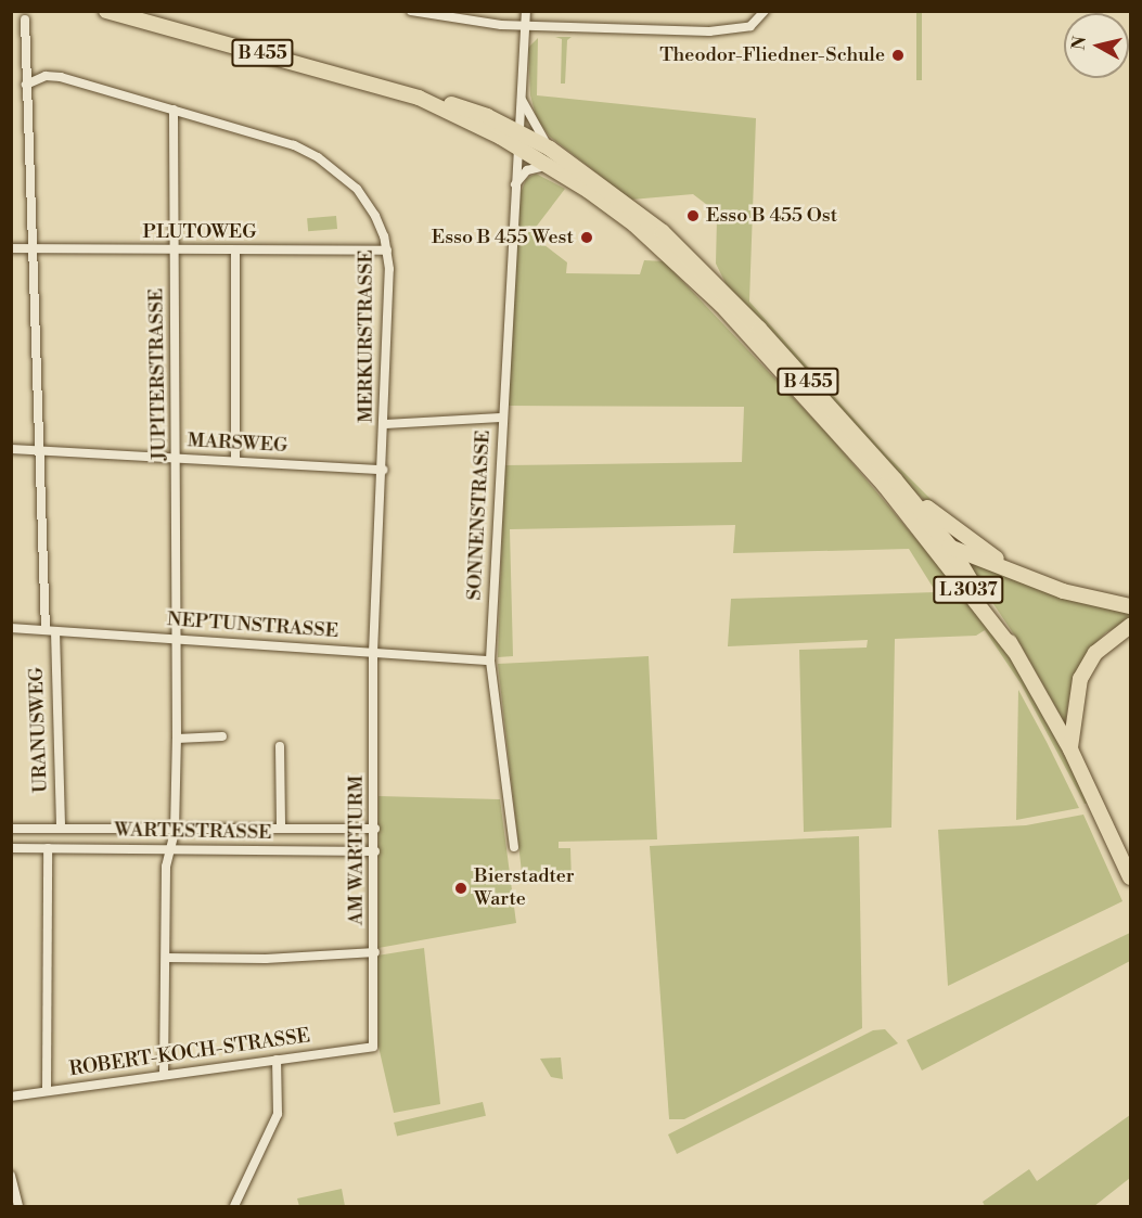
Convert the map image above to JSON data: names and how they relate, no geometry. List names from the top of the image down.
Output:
{
  "streets": {
    "main road": ["B 455", "L 3037"],
    "street": [
      "PLUTOWEG",
      "MERKURSTRASSE",
      "JUPITERSTRASSE",
      "MARSWEG",
      "SONNENSTRASSE",
      "NEPTUNSTRASSE",
      "URANUSWEG",
      "WARTESTRASSE",
      "AM WARTTURM",
      "ROBERT-KOCH-STRASSE"
    ]
  },
  "crossings": [
    ["B 455", "SONNENSTRASSE"],
    ["B 455", "L 3037"],
    ["PLUTOWEG", "MERKURSTRASSE"],
    ["PLUTOWEG", "JUPITERSTRASSE"],
    ["PLUTOWEG", "URANUSWEG"],
    ["MERKURSTRASSE", "JUPITERSTRASSE"],
    ["MERKURSTRASSE", "MARSWEG"],
    ["MERKURSTRASSE", "NEPTUNSTRASSE"],
    ["MERKURSTRASSE", "URANUSWEG"],
    ["MERKURSTRASSE", "AM WARTTURM"],
    ["JUPITERSTRASSE", "MARSWEG"],
    ["JUPITERSTRASSE", "NEPTUNSTRASSE"],
    ["JUPITERSTRASSE", "WARTESTRASSE"],
    ["JUPITERSTRASSE", "ROBERT-KOCH-STRASSE"],
    ["MARSWEG", "URANUSWEG"],
    ["SONNENSTRASSE", "NEPTUNSTRASSE"],
    ["NEPTUNSTRASSE", "URANUSWEG"],
    ["NEPTUNSTRASSE", "AM WARTTURM"],
    ["URANUSWEG", "WARTESTRASSE"],
    ["WARTESTRASSE", "AM WARTTURM"],
    ["AM WARTTURM", "ROBERT-KOCH-STRASSE"]
  ],
  "places": [
    "Theodor-Fliedner-Schule",
    "Esso B 455 Ost",
    "Esso B 455 West",
    "Bierstadter Warte"
  ],
  "north": "left"
}
